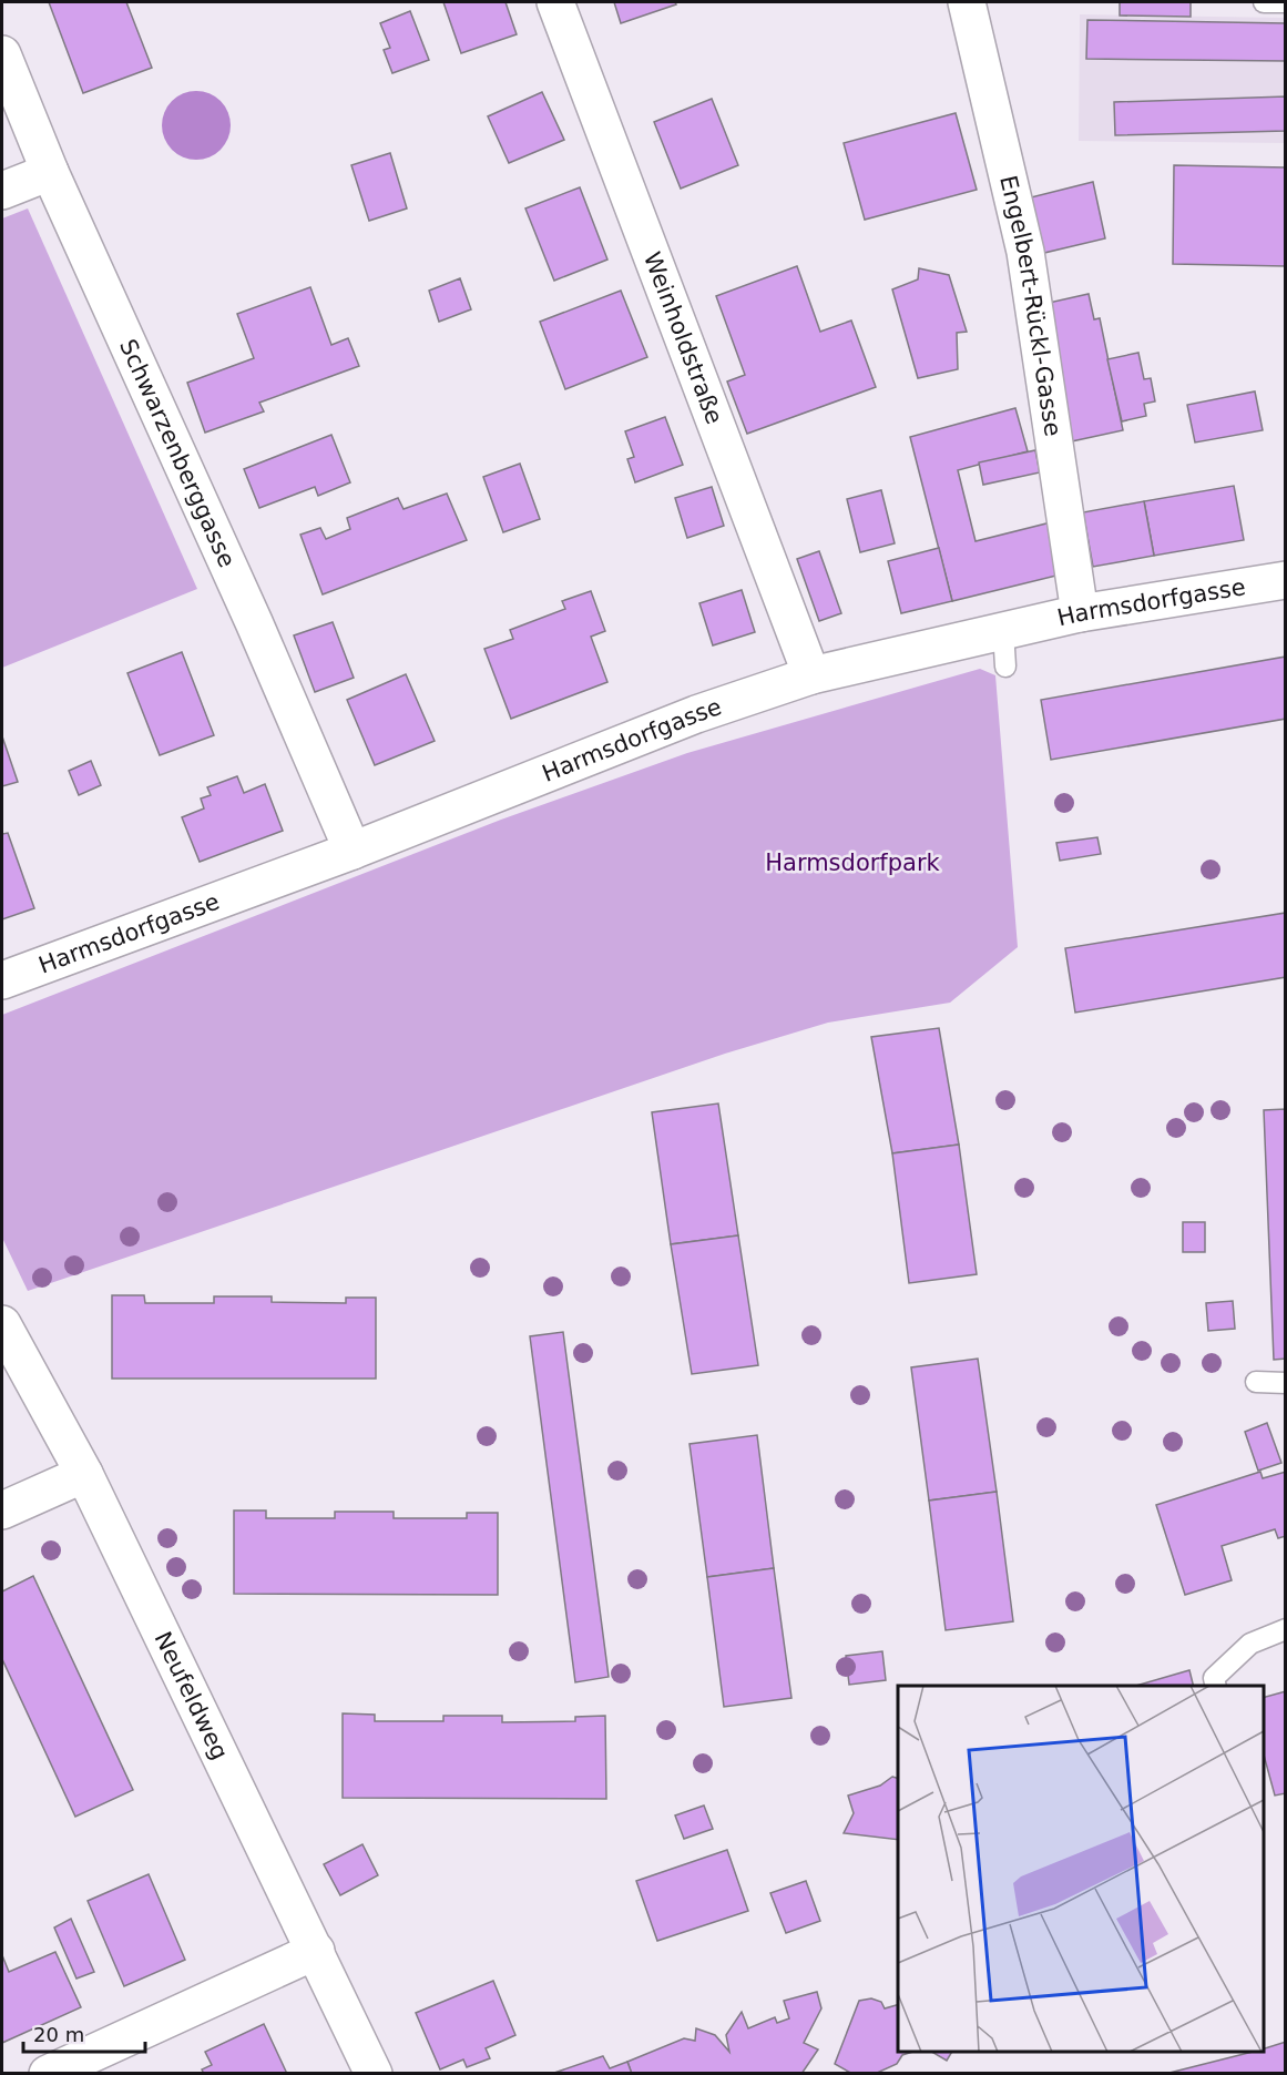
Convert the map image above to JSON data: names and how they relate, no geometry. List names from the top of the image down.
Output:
{
  "streets": {
    "street": [
      "Engelbert-Rückl-Gasse",
      "Weinholdstraße",
      "Schwarzenberggasse",
      "Harmsdorfgasse",
      "Neufeldweg"
    ]
  },
  "crossings": [
    ["Engelbert-Rückl-Gasse", "Harmsdorfgasse"],
    ["Weinholdstraße", "Harmsdorfgasse"],
    ["Schwarzenberggasse", "Harmsdorfgasse"]
  ],
  "parks": ["Harmsdorfpark"],
  "scale_bar": "20 m"
}
